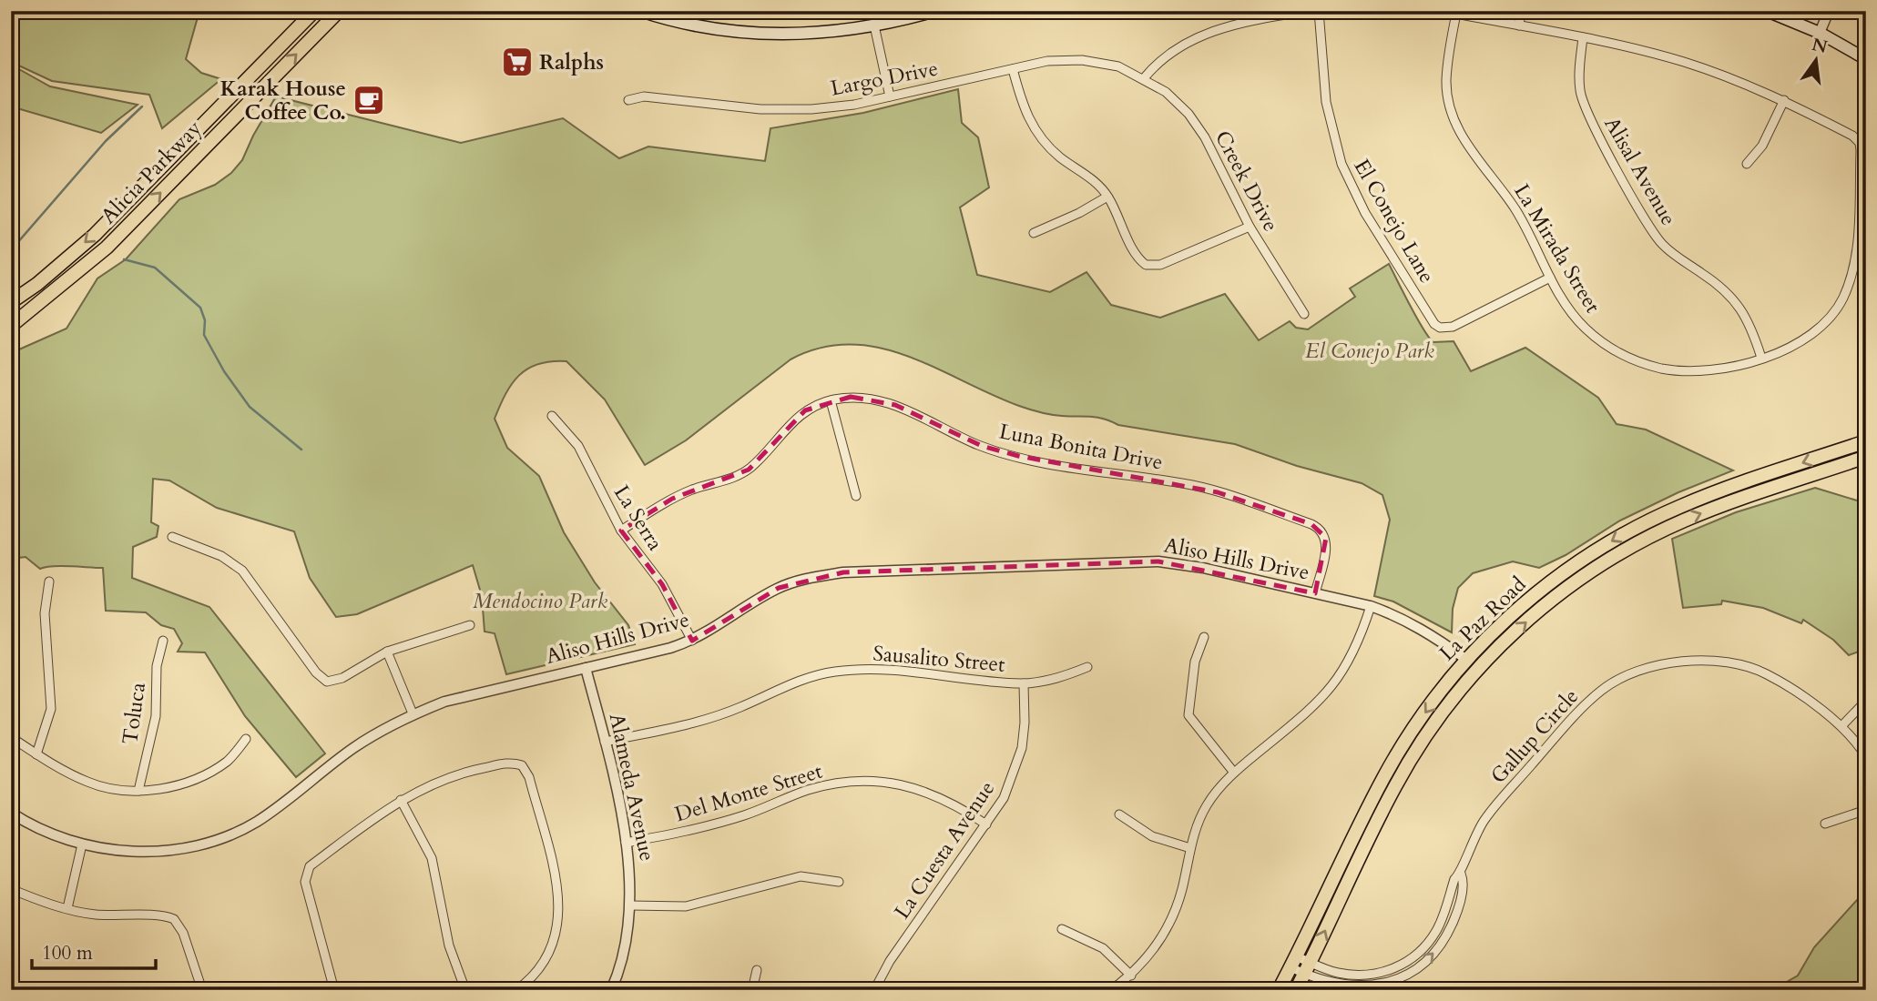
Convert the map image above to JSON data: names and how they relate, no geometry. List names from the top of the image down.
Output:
{
  "streets": {
    "main road": ["Alicia Parkway", "La Paz Road"],
    "street": [
      "Largo Drive",
      "Alisal Avenue",
      "Creek Drive",
      "El Conejo Lane",
      "La Mirada Street",
      "Luna Bonita Drive",
      "La Serra",
      "Aliso Hills Drive",
      "Sausalito Street",
      "Toluca",
      "Gallup Circle",
      "Alameda Avenue",
      "Del Monte Street",
      "La Cuesta Avenue"
    ]
  },
  "crossings": [
    ["Largo Drive", "Creek Drive"],
    ["Alisal Avenue", "La Mirada Street"],
    ["El Conejo Lane", "La Mirada Street"],
    ["Luna Bonita Drive", "La Serra"],
    ["Luna Bonita Drive", "Aliso Hills Drive"],
    ["La Serra", "Aliso Hills Drive"],
    ["Aliso Hills Drive", "La Paz Road"],
    ["Aliso Hills Drive", "Alameda Avenue"],
    ["La Paz Road", "Gallup Circle"],
    ["Sausalito Street", "Alameda Avenue"],
    ["Sausalito Street", "La Cuesta Avenue"],
    ["Alameda Avenue", "Del Monte Street"],
    ["Del Monte Street", "La Cuesta Avenue"]
  ],
  "parks": ["El Conejo Park", "Mendocino Park"],
  "places": {
    "supermarket": ["Ralphs"],
    "cafe": ["Karak House Coffee Co."]
  },
  "scale_bar": "100 m",
  "north": "top"
}
